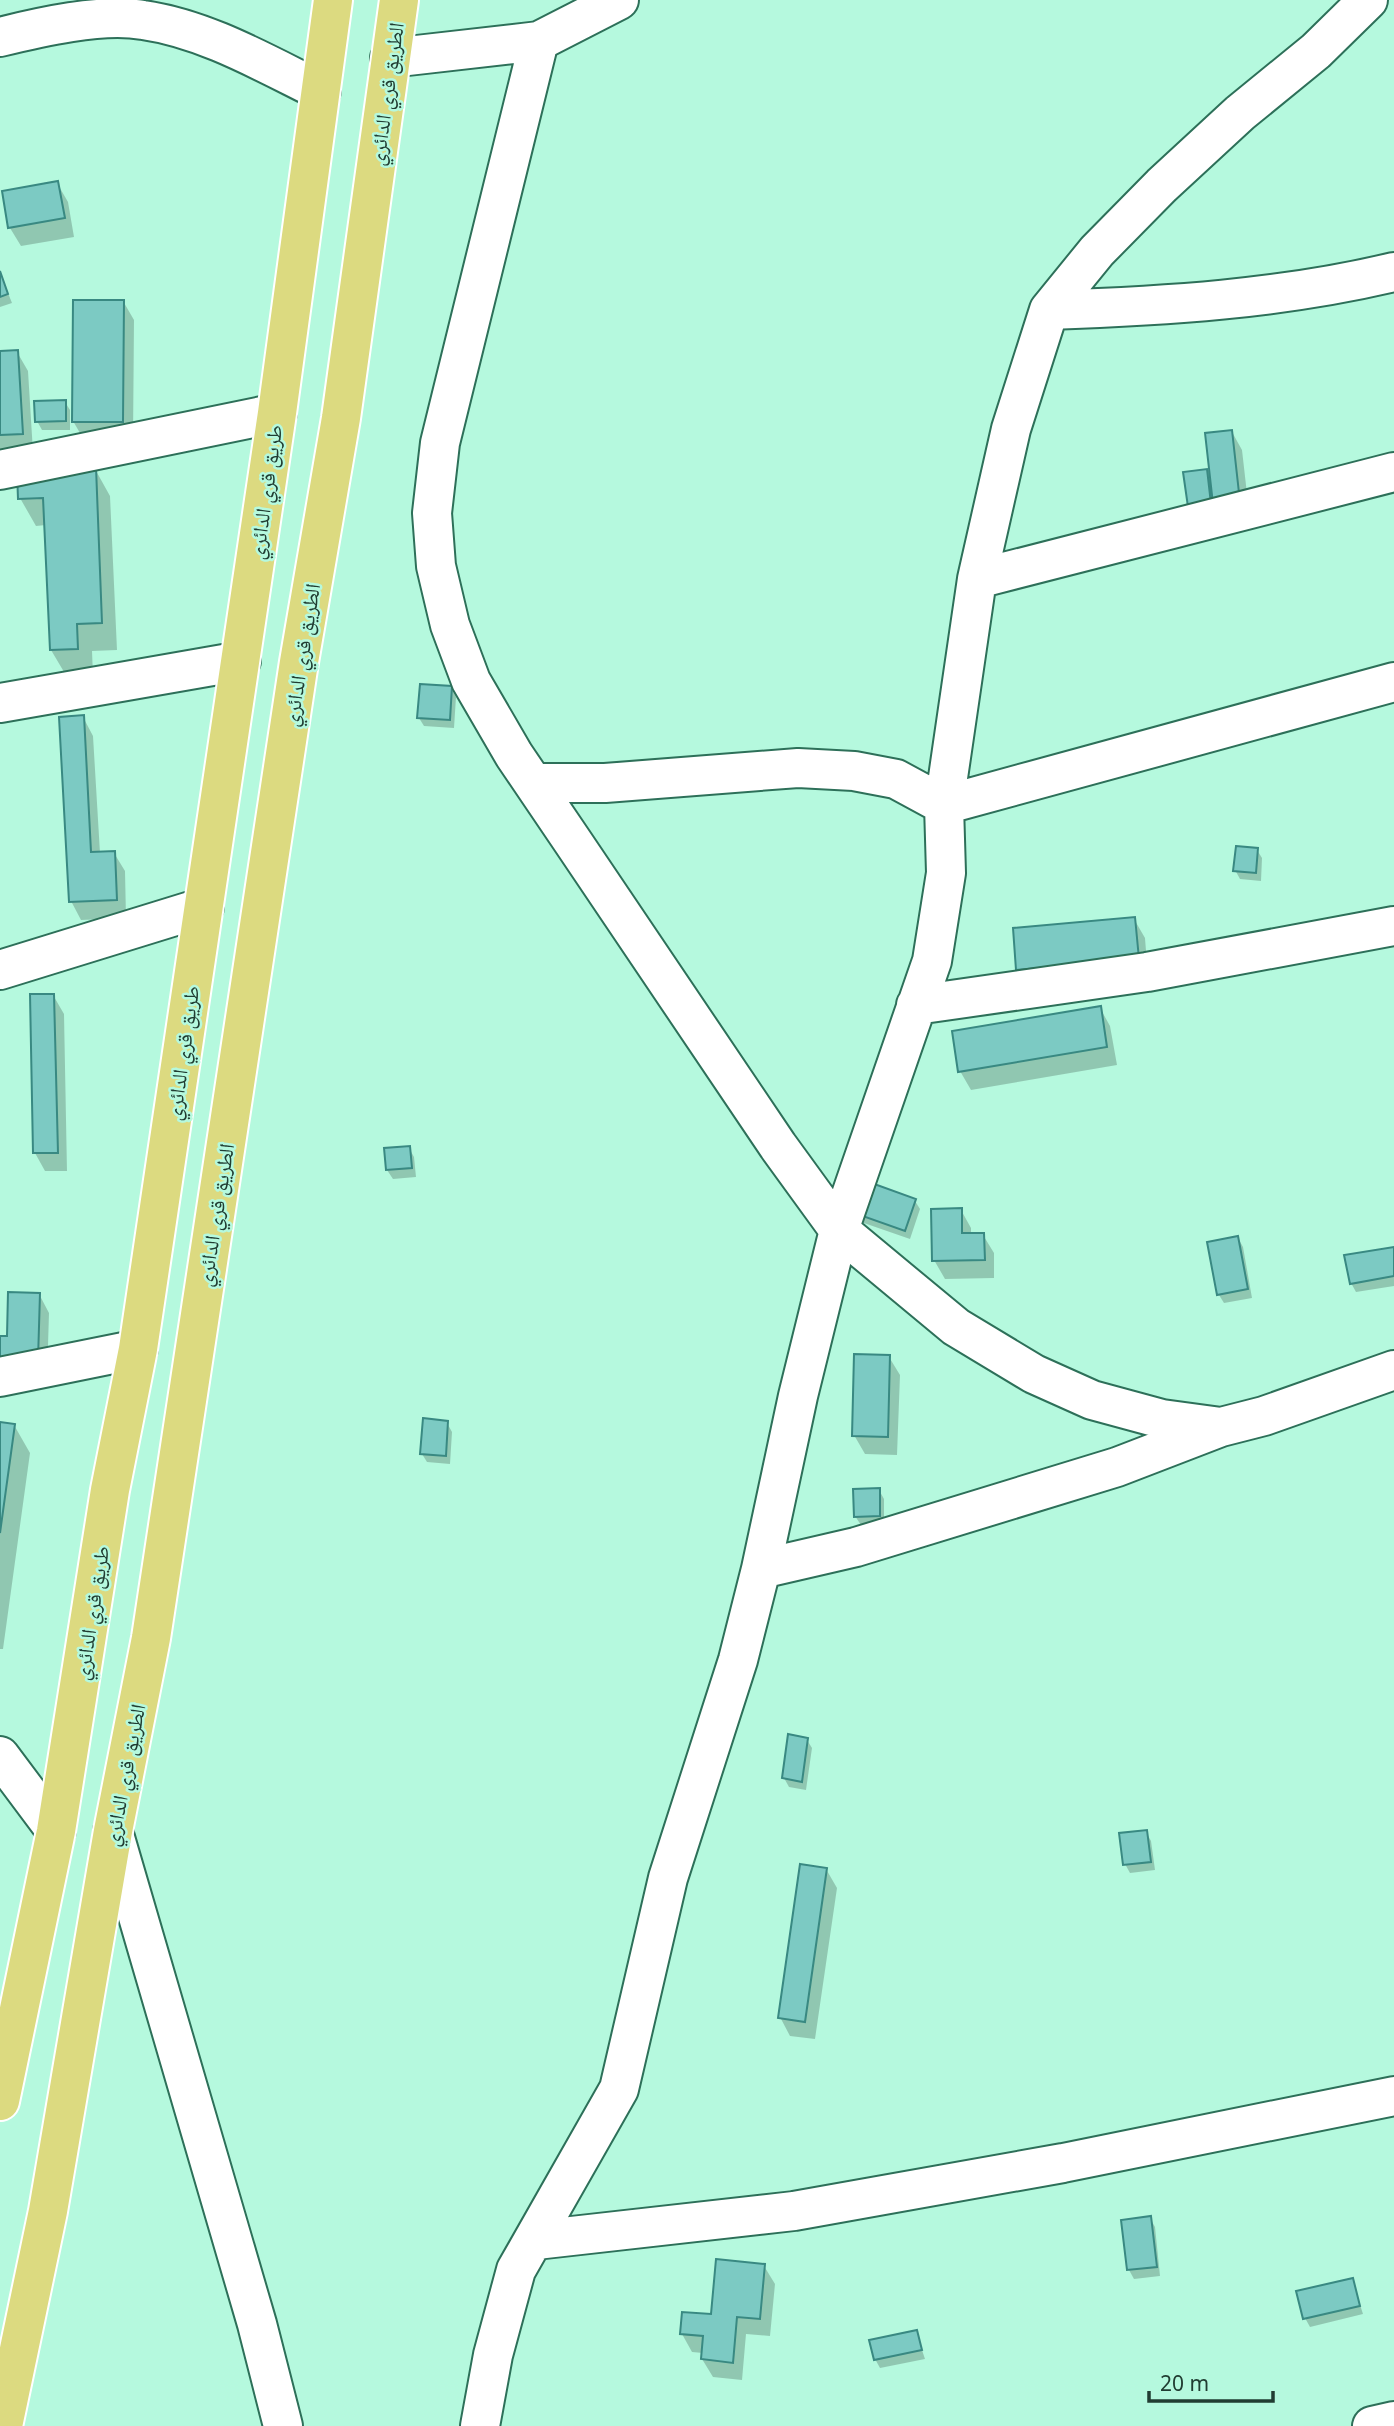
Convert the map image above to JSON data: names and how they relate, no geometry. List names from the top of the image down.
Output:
{
  "streets": {
    "highway": ["الطريق قري الدائري", "طريق قري الدائري"]
  },
  "scale_bar": "20 m"
}
